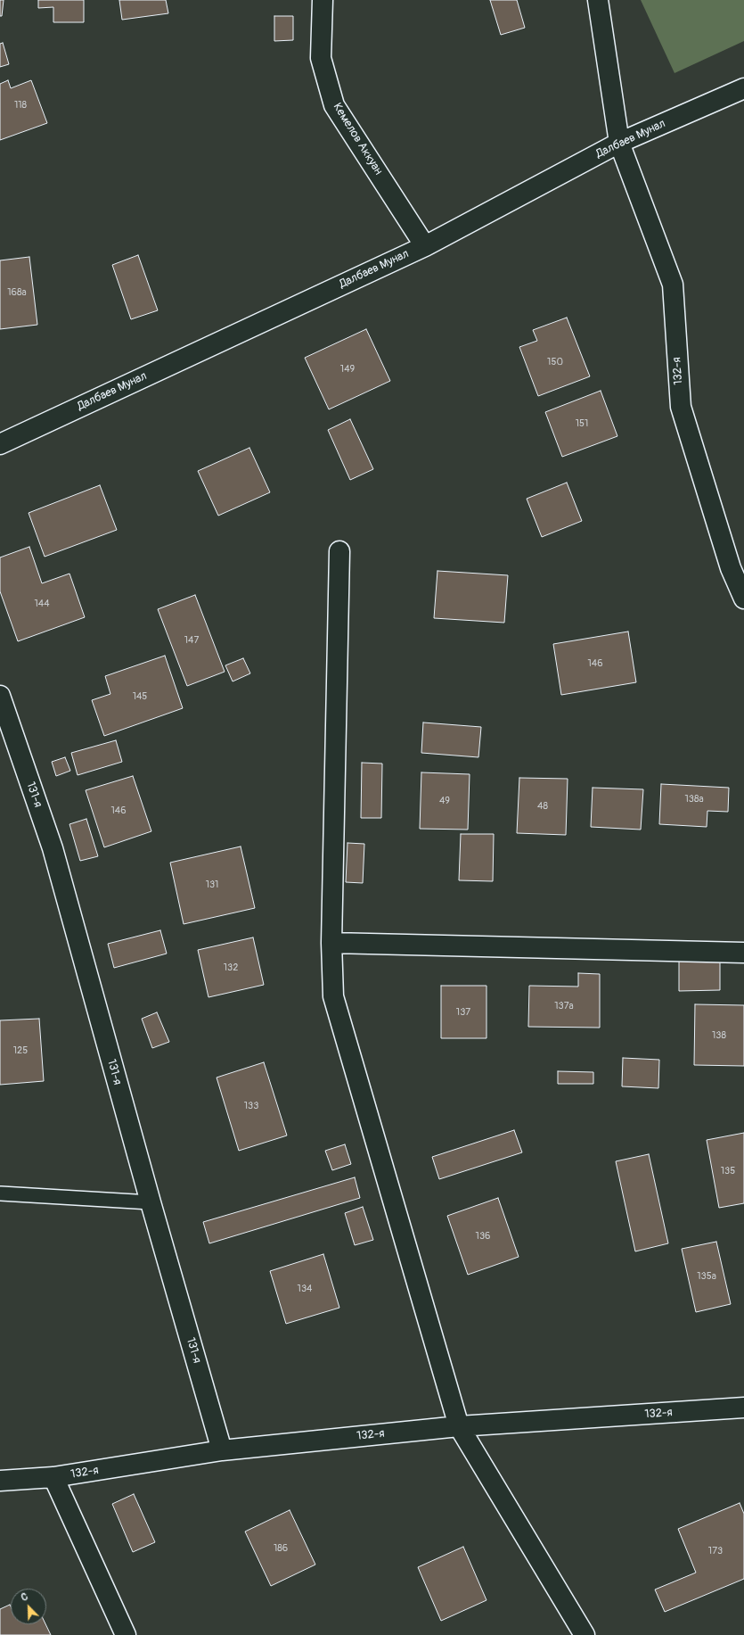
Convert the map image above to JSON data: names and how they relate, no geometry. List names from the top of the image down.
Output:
{
  "streets": {
    "street": [
      "Кемелов Аккуан",
      "Далбаев Мунал",
      "132-я",
      "131-я"
    ]
  },
  "crossings": [
    ["Кемелов Аккуан", "Далбаев Мунал"],
    ["Далбаев Мунал", "132-я"],
    ["132-я", "131-я"]
  ],
  "house_numbers": [
    "118",
    "168а",
    "150",
    "149",
    "151",
    "144",
    "147",
    "146",
    "145",
    "138а",
    "49",
    "48",
    "146",
    "131",
    "132",
    "137а",
    "137",
    "138",
    "125",
    "133",
    "135",
    "136",
    "135а",
    "134",
    "186",
    "173"
  ],
  "north": "top left"
}
